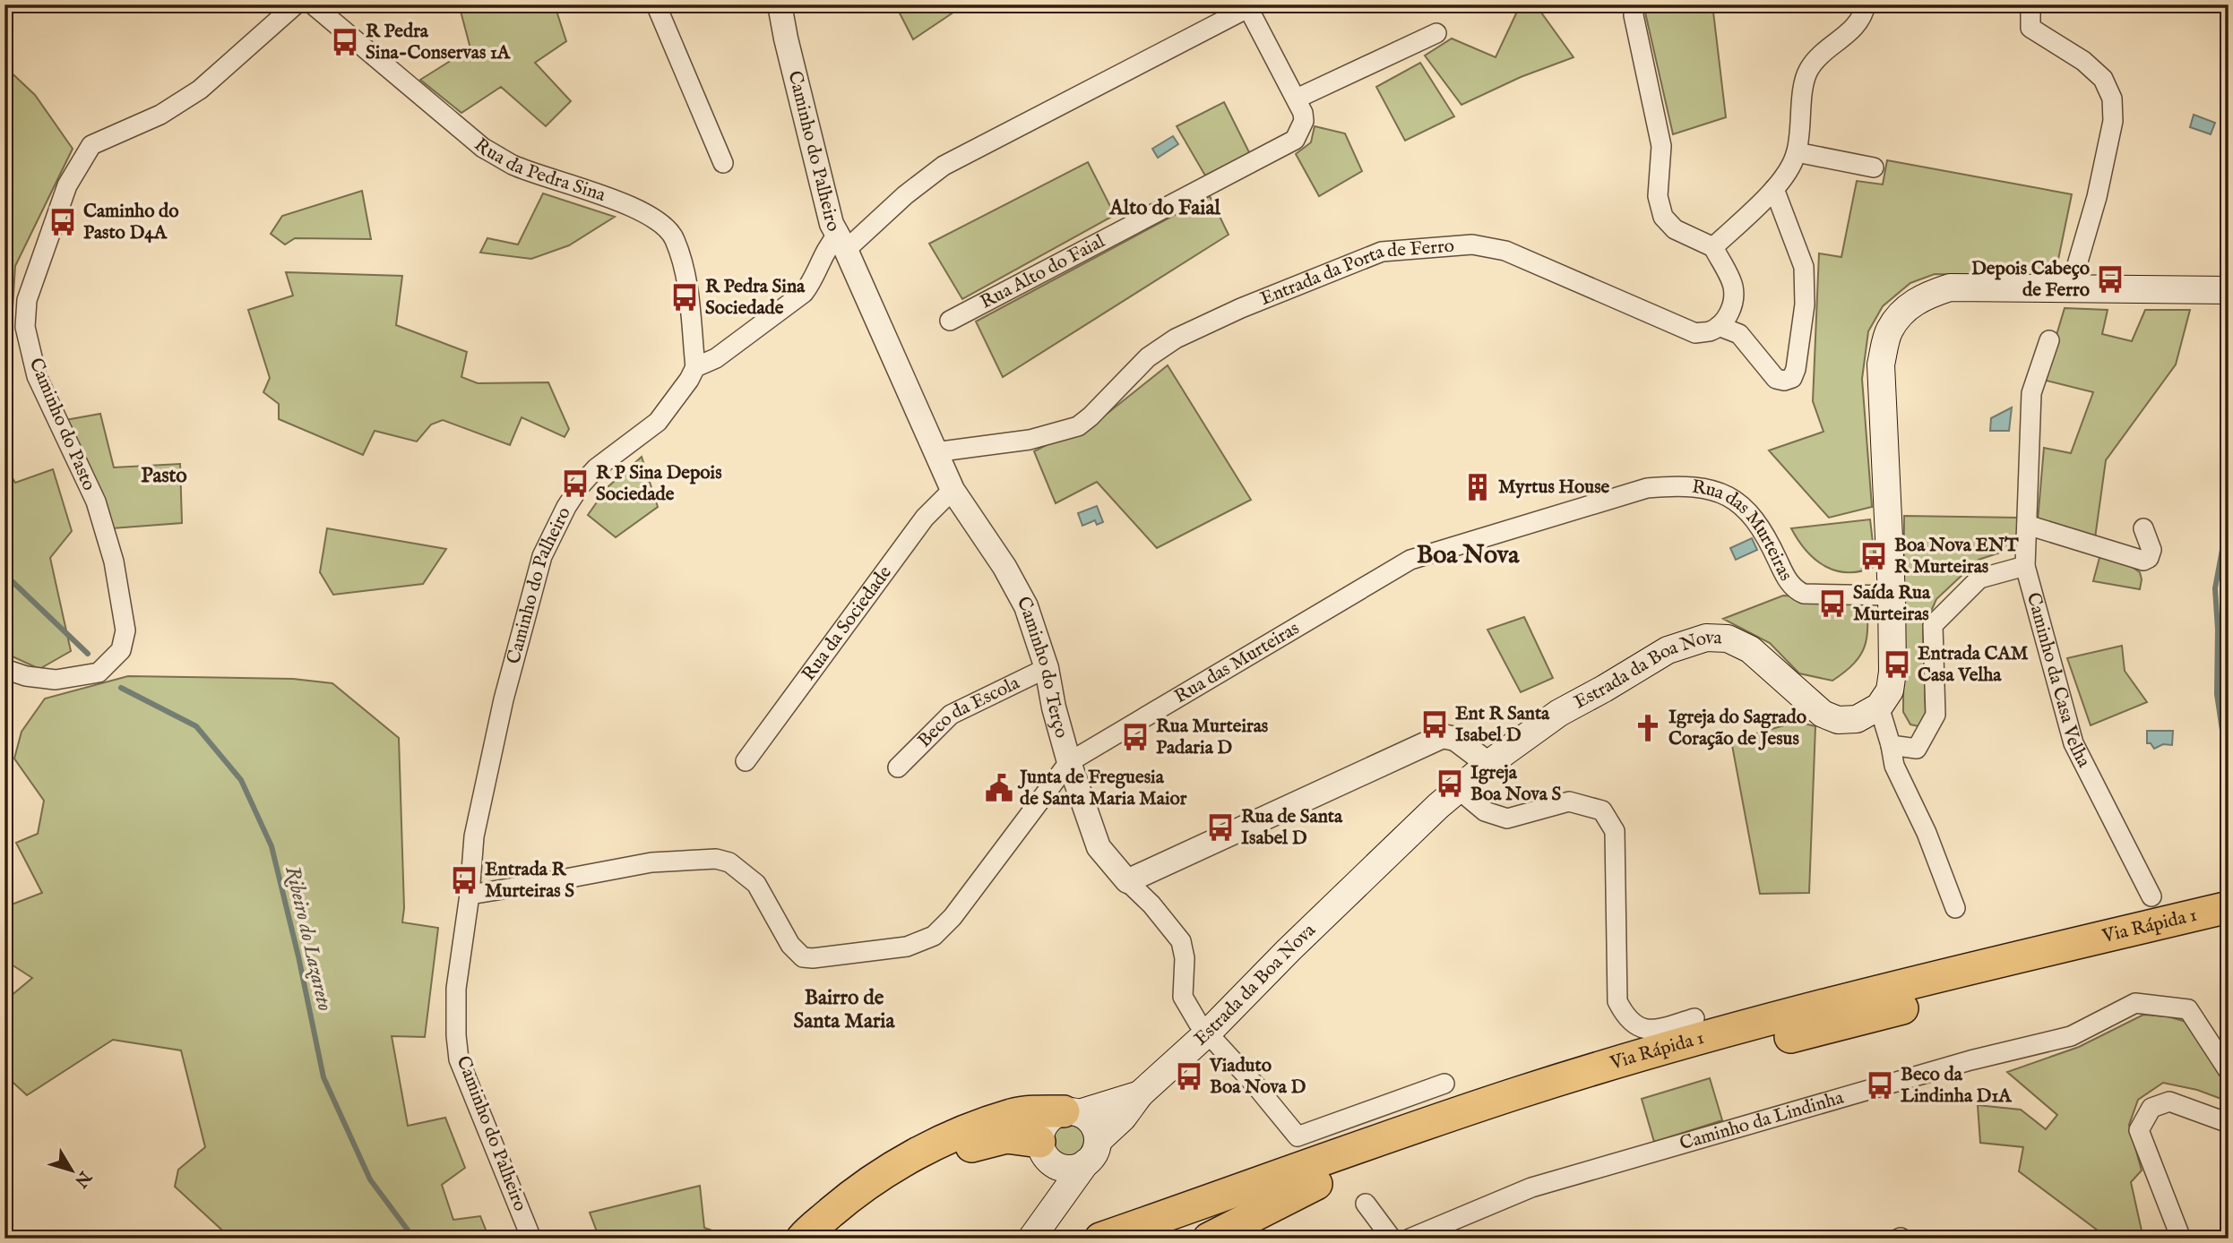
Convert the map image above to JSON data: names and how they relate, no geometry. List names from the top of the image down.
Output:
{
  "streets": {
    "highway": ["Via Rápida 1"],
    "main road": ["Estrada da Boa Nova"],
    "street": [
      "Caminho do Palheiro",
      "Rua da Pedra Sina",
      "Rua Alto do Faial",
      "Entrada da Porta de Ferro",
      "Caminho do Pasto",
      "Rua das Murteiras",
      "Rua da Sociedade",
      "Caminho do Terço",
      "Caminho da Casa Velha",
      "Beco da Escola",
      "Caminho da Lindinha"
    ]
  },
  "crossings": [
    ["Caminho do Palheiro", "Rua da Pedra Sina"],
    ["Caminho do Palheiro", "Rua das Murteiras"],
    ["Caminho do Palheiro", "Caminho do Terço"],
    ["Entrada da Porta de Ferro", "Caminho do Terço"],
    ["Rua das Murteiras", "Caminho do Terço"],
    ["Rua da Sociedade", "Caminho do Terço"],
    ["Caminho do Terço", "Estrada da Boa Nova"],
    ["Caminho do Terço", "Beco da Escola"]
  ],
  "districts": [
    "Alto do Faial",
    "Pasto",
    "Boa Nova",
    "Bairro de Santa Maria"
  ],
  "water": ["Ribeiro do Lazareto"],
  "places": {
    "bus stop": [
      "R Pedra Sina-Conservas 1A",
      "Caminho do Pasto D4A",
      "Depois Cabeço de Ferro",
      "R Pedra Sina Sociedade",
      "R P Sina Depois Sociedade",
      "Boa Nova ENT R Murteiras",
      "Saída Rua Murteiras",
      "Entrada CAM Casa Velha",
      "Ent R Santa Isabel D",
      "Rua Murteiras Padaria D",
      "Igreja Boa Nova S",
      "Rua de Santa Isabel D",
      "Entrada R Murteiras S",
      "Viaduto Boa Nova D",
      "Beco da Lindinha D1A"
    ],
    "building": ["Myrtus House"],
    "church": ["Igreja do Sagrado Coração de Jesus"],
    "public building": ["Junta de Freguesia de Santa Maria Maior"]
  },
  "north": "bottom right"
}
